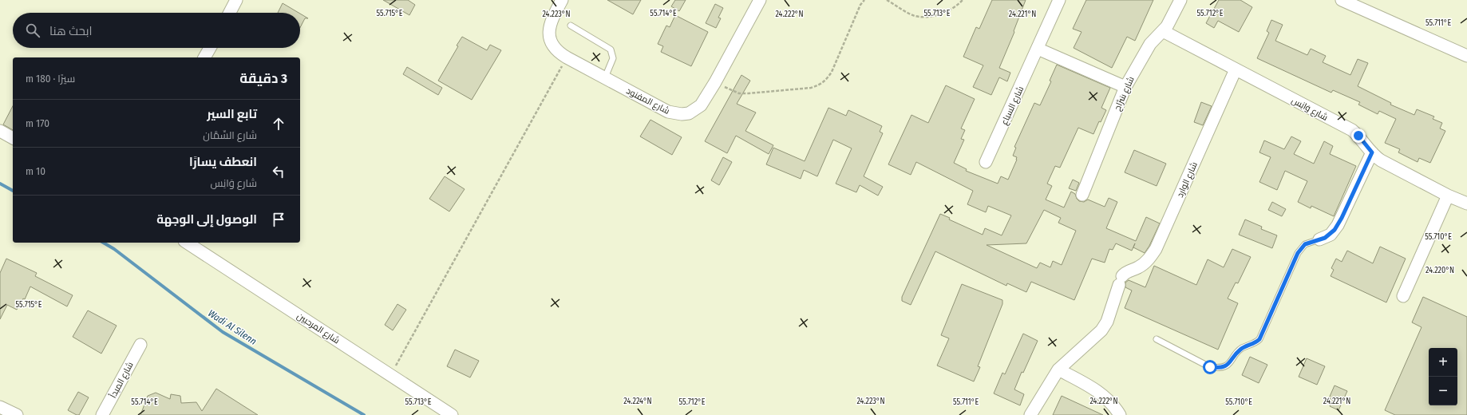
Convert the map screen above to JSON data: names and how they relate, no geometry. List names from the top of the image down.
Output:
{
  "streets": {
    "street": [
      "شارع سَرَّاح",
      "شارع المفنود",
      "شارع السباع",
      "شارع وَانِس",
      "شارع الوارد",
      "شارع المرحبين",
      "شارع المبدأ"
    ]
  },
  "crossings": [
    ["شارع سَرَّاح", "شارع وَانِس"],
    ["شارع وَانِس", "شارع الوارد"]
  ],
  "water": ["Wadi Al Silenn"],
  "page": {
    "search": "ابحث هنا",
    "heading": ["3 دقيقة", "سيرًا · 180 m"],
    "list": [
      ["تابع السير", "شارع السِّمَّان", "170 m"],
      ["انعطف يسارًا", "شارع وَانِس", "10 m"],
      "الوصول إلى الوجهة"
    ],
    "map_buttons": ["+", "−"]
  },
  "coordinates": [
    "55.715°E",
    "55.714°E",
    "55.713°E",
    "55.712°E",
    "24.223°N",
    "24.222°N",
    "24.221°N",
    "55.711°E",
    "55.710°E",
    "24.220°N",
    "24.224°N"
  ]
}
